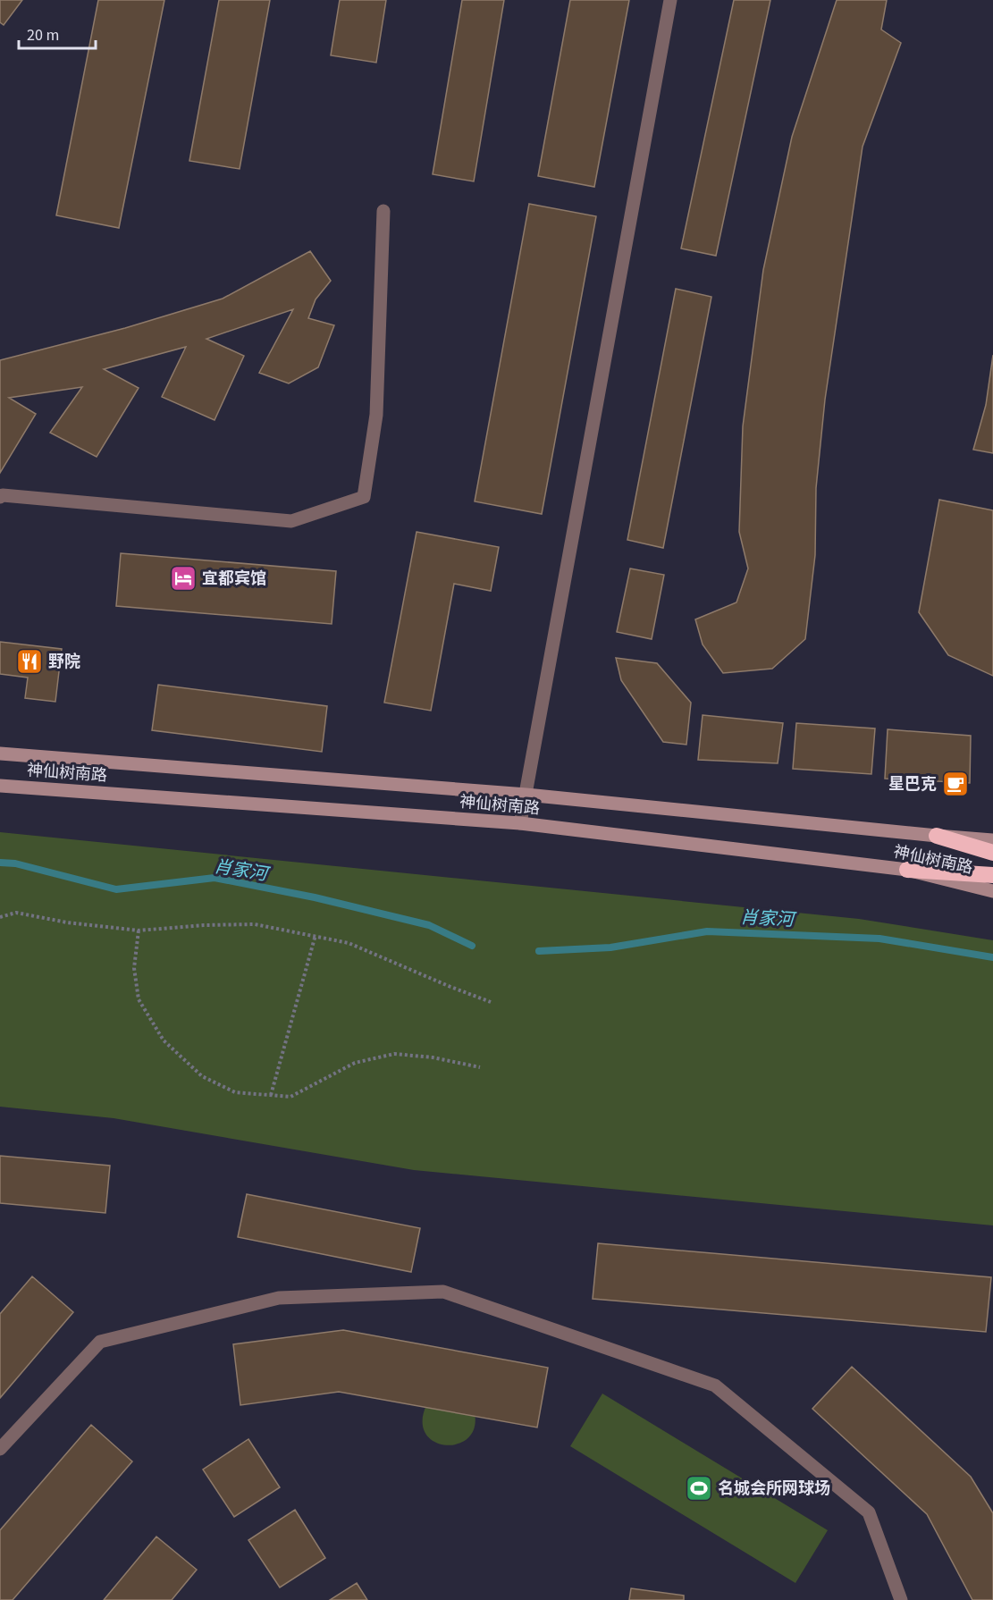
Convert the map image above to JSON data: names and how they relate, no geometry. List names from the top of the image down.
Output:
{
  "streets": {
    "main road": ["神仙树南路"]
  },
  "water": ["肖家河"],
  "places": {
    "hotel": ["宜都宾馆"],
    "restaurant": ["野院"],
    "cafe": ["星巴克"],
    "sports": ["名城会所网球场"]
  },
  "scale_bar": "20 m"
}
